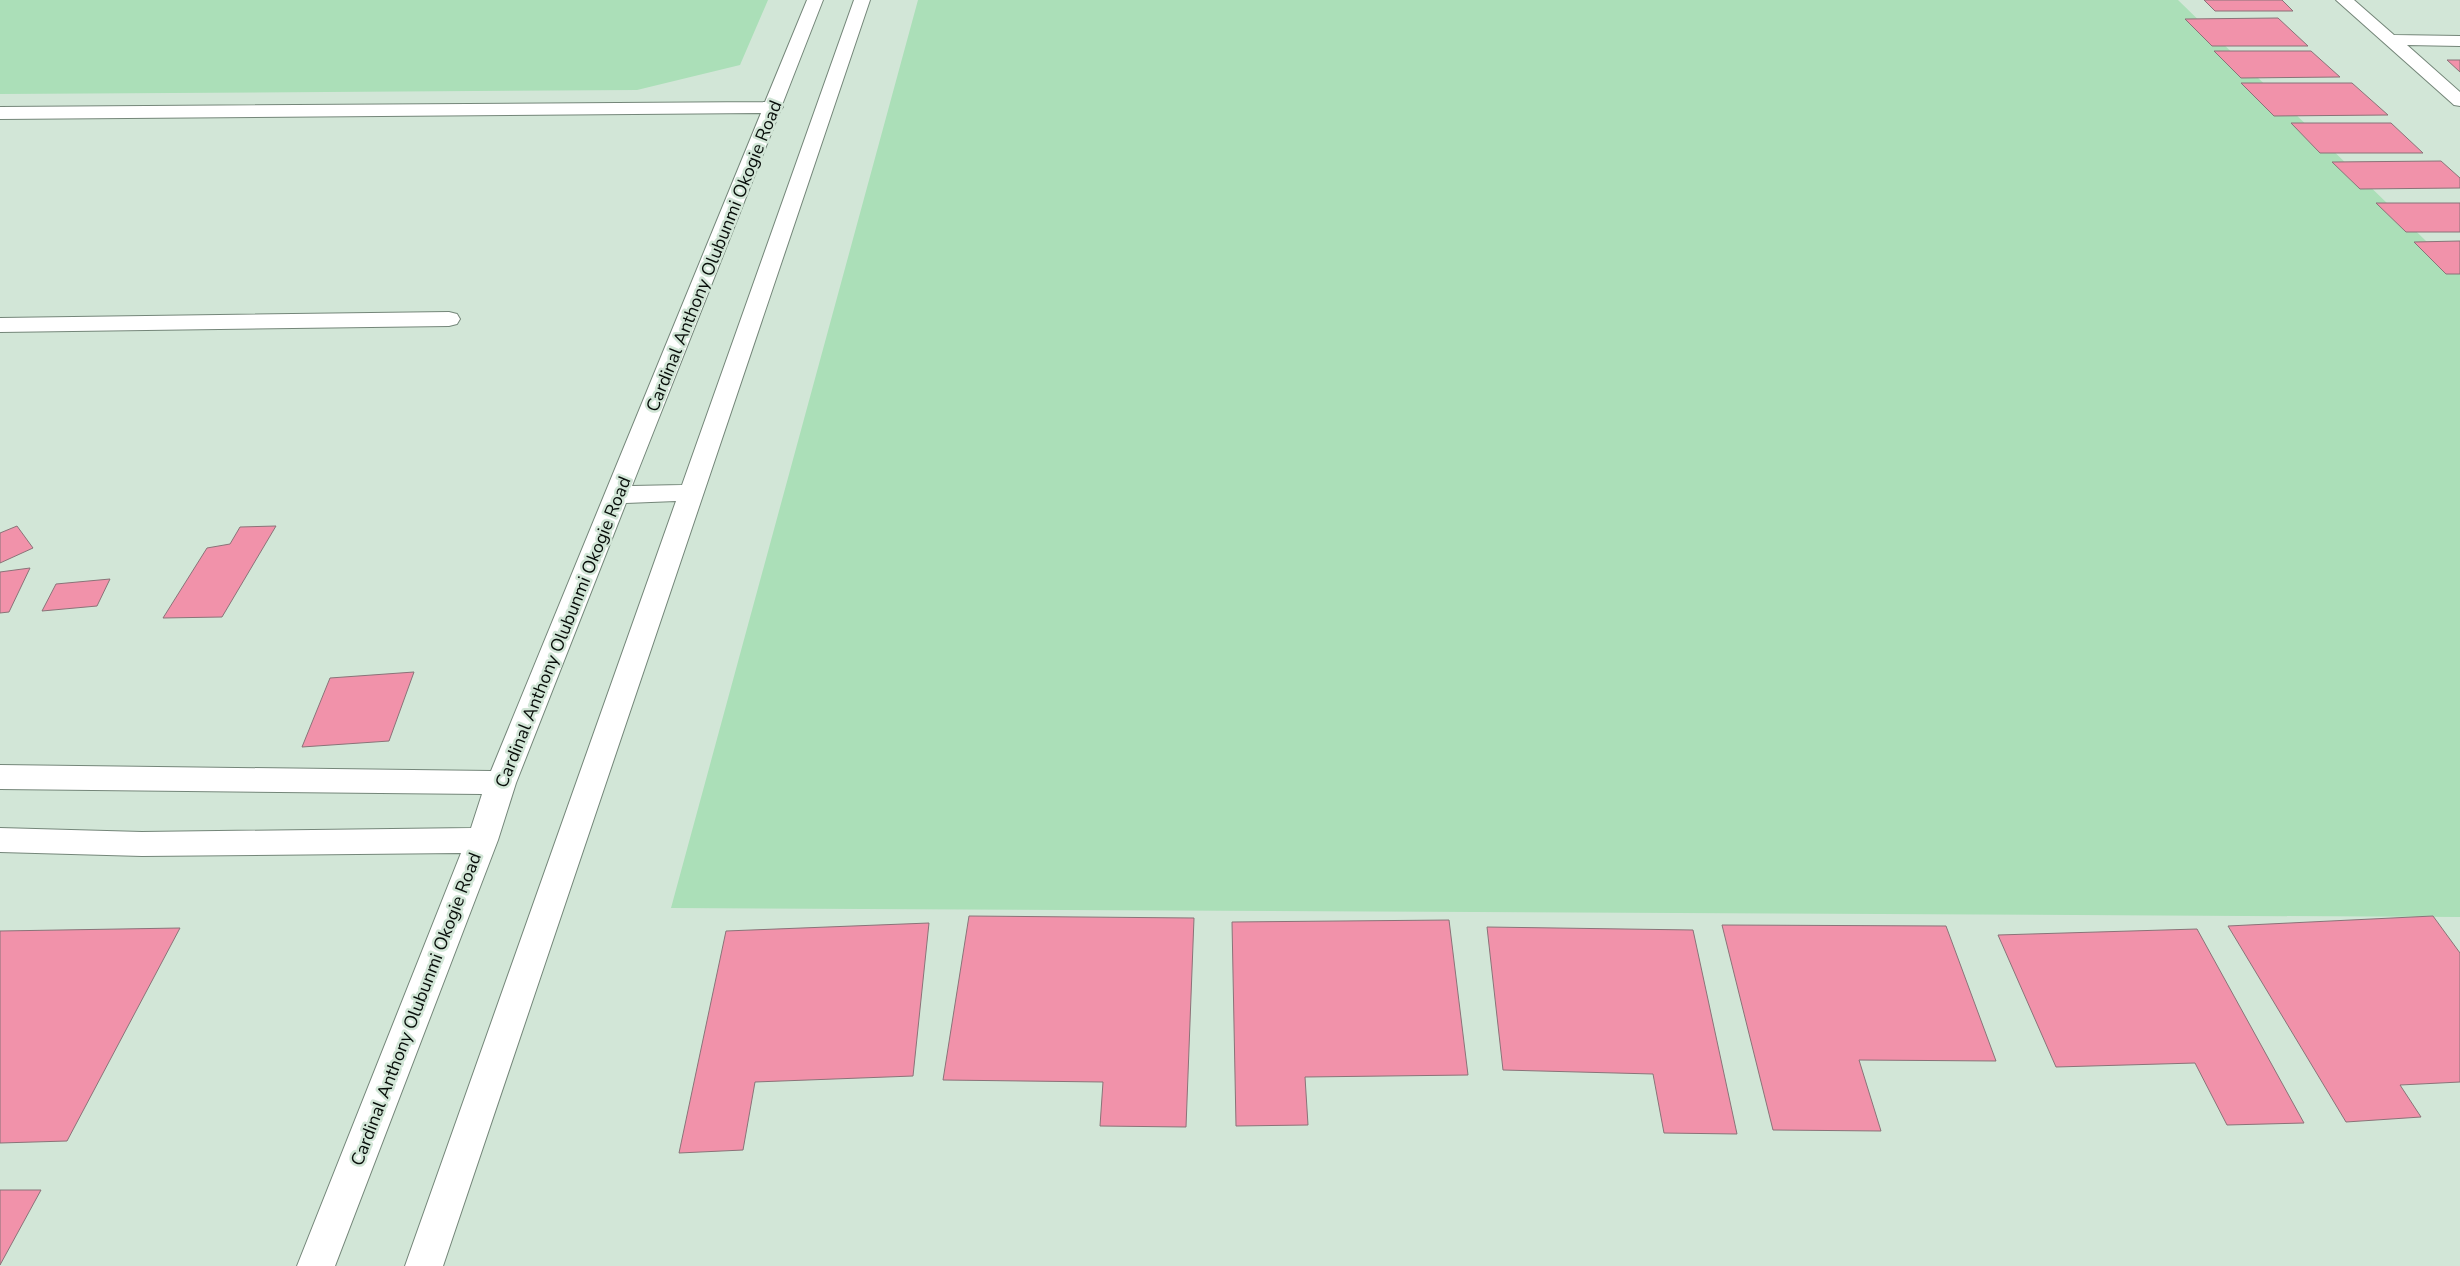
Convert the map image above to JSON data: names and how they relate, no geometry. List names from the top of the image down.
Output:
{
  "streets": {
    "street": ["Cardinal Anthony Olubunmi Okogie Road"]
  }
}
